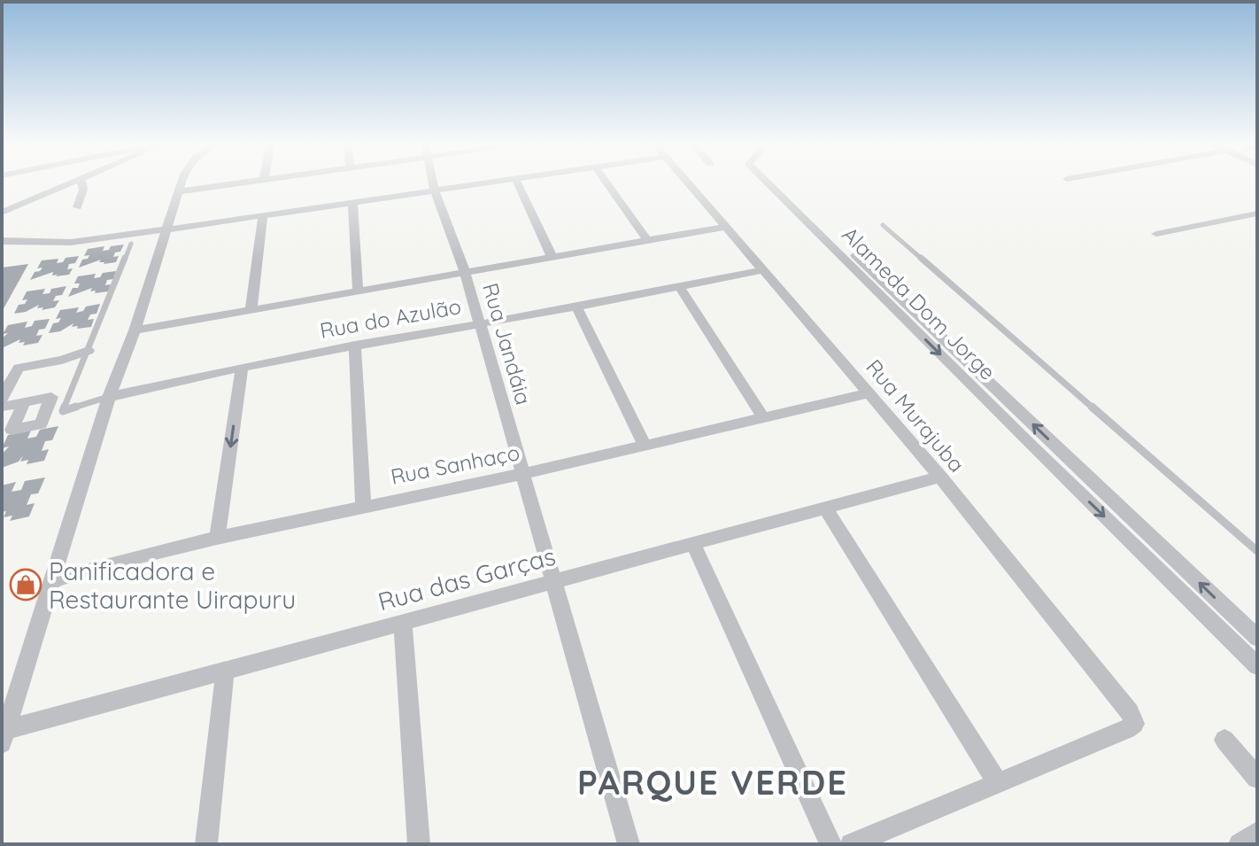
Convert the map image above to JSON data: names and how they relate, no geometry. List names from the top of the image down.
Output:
{
  "streets": {
    "street": [
      "Alameda Dom Jorge",
      "Rua do Azulão",
      "Rua Jandáia",
      "Rua Murajuba",
      "Rua Sanhaço",
      "Rua das Garças"
    ]
  },
  "crossings": [
    ["Rua do Azulão", "Rua Jandáia"],
    ["Rua do Azulão", "Rua Murajuba"],
    ["Rua Jandáia", "Rua Sanhaço"],
    ["Rua Jandáia", "Rua das Garças"],
    ["Rua Murajuba", "Rua Sanhaço"],
    ["Rua Murajuba", "Rua das Garças"]
  ],
  "districts": ["PARQUE VERDE"],
  "places": {
    "shop": ["Panificadora e Restaurante Uirapuru"]
  }
}
